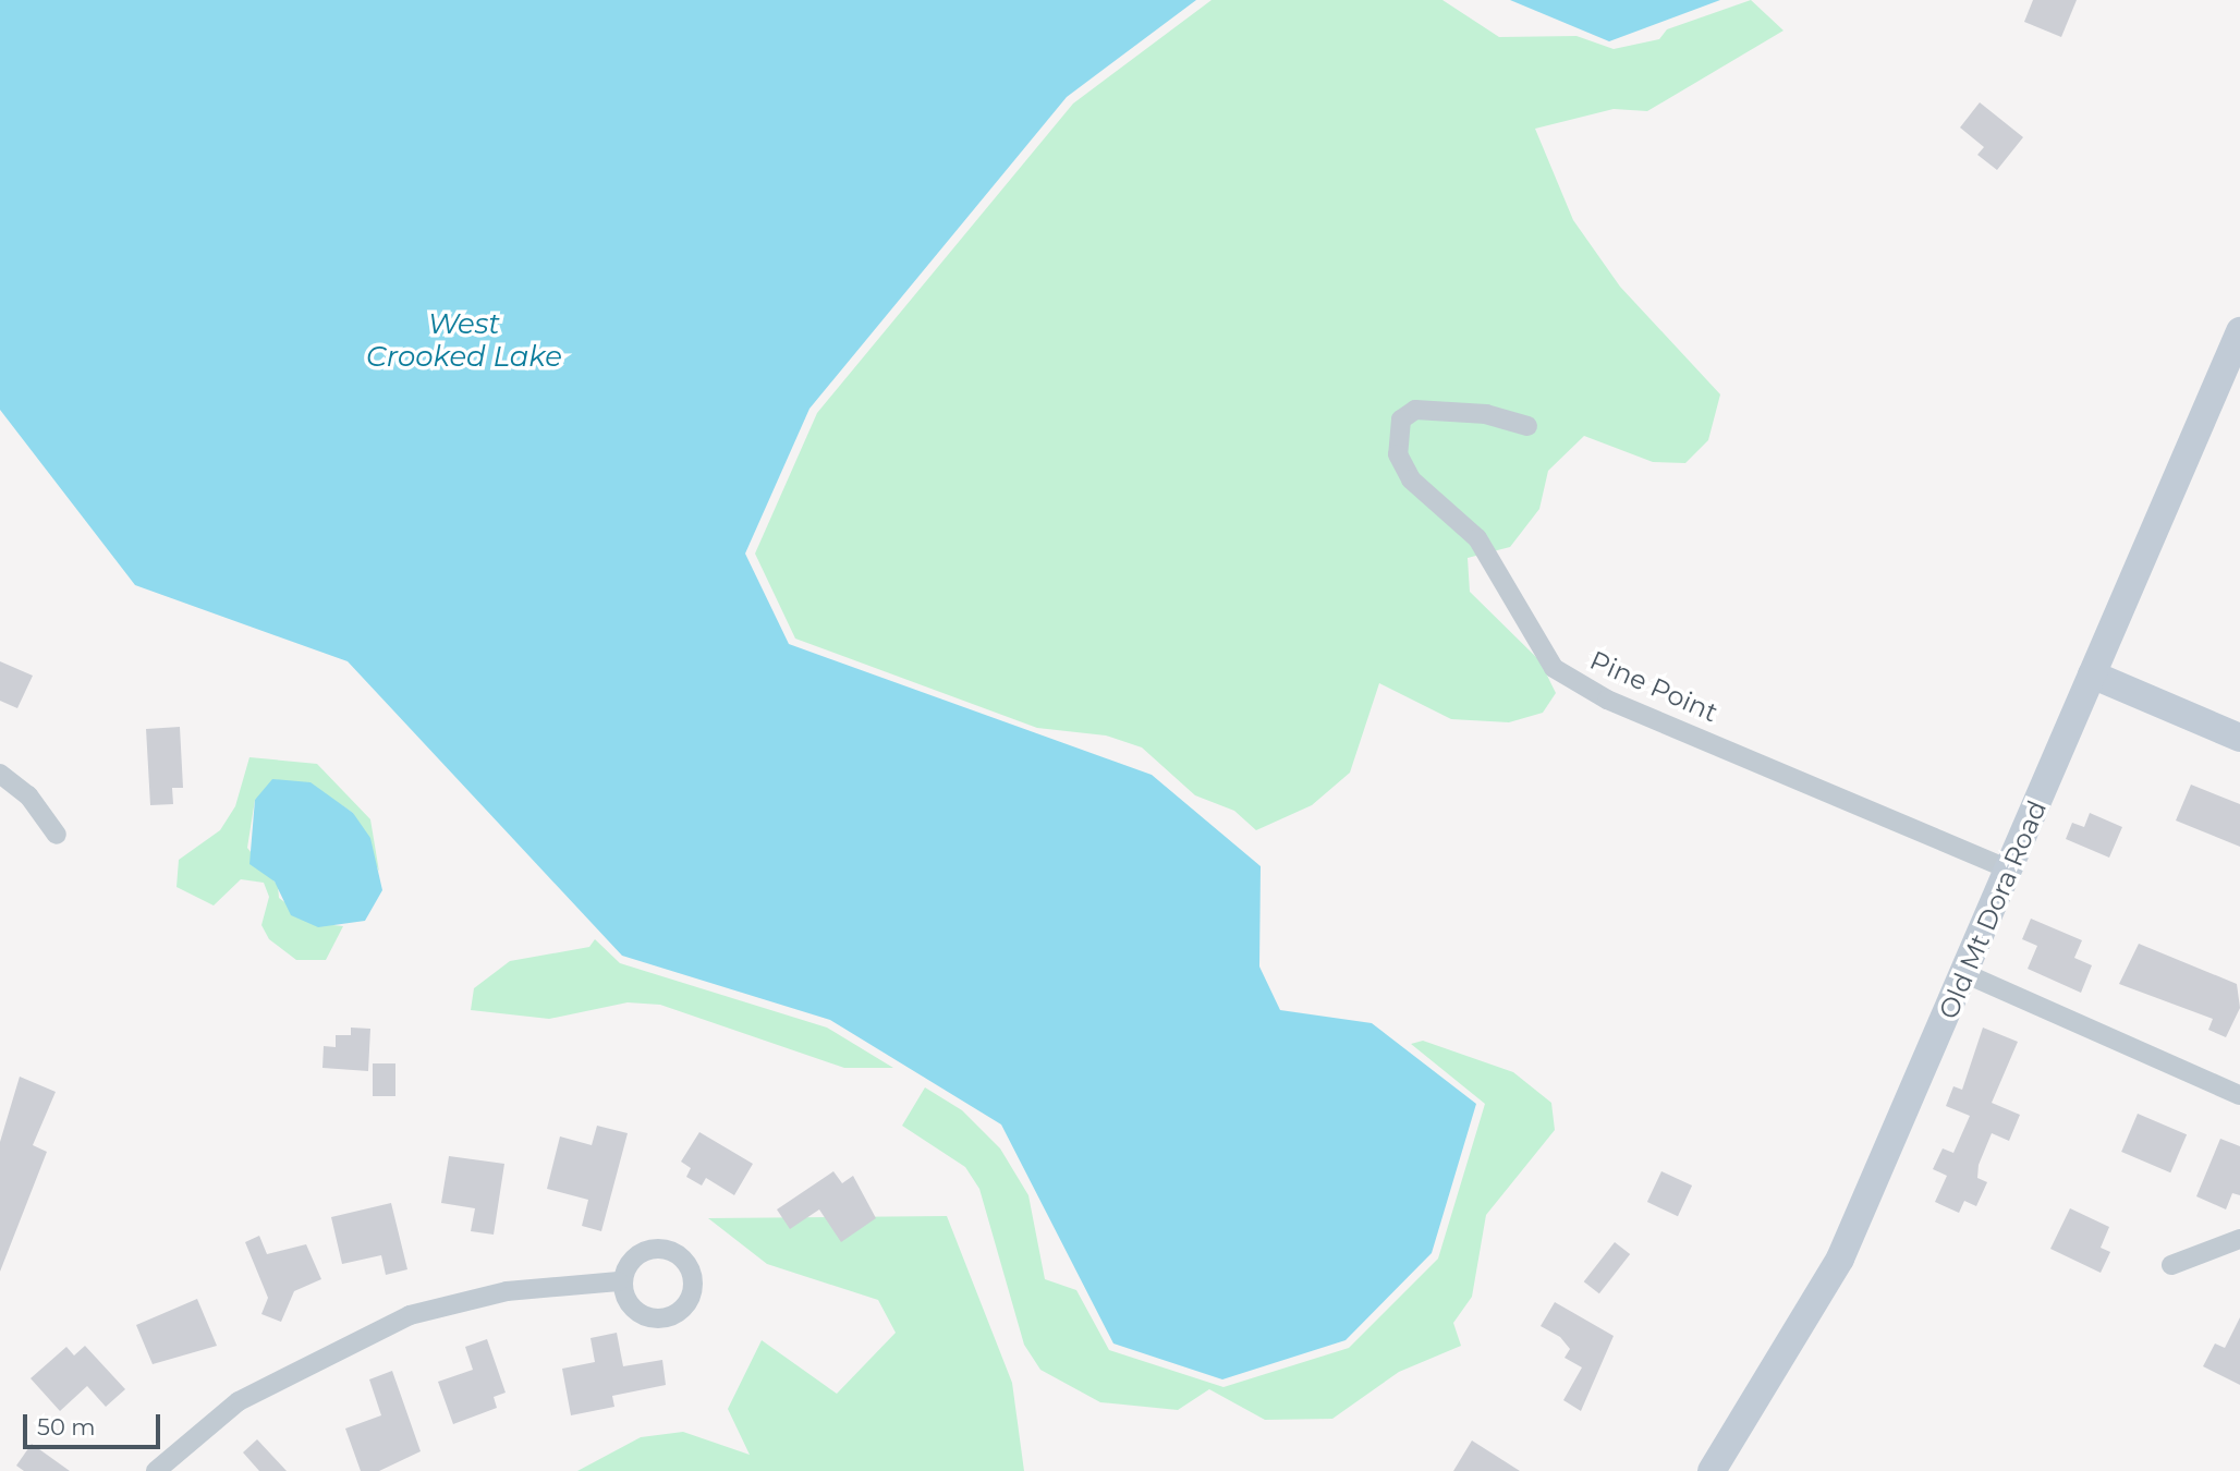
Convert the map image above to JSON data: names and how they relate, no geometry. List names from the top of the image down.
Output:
{
  "streets": {
    "street": ["Pine Point", "Old Mt Dora Road"]
  },
  "crossings": [
    ["Pine Point", "Old Mt Dora Road"]
  ],
  "water": ["West Crooked Lake"],
  "scale_bar": "50 m"
}
